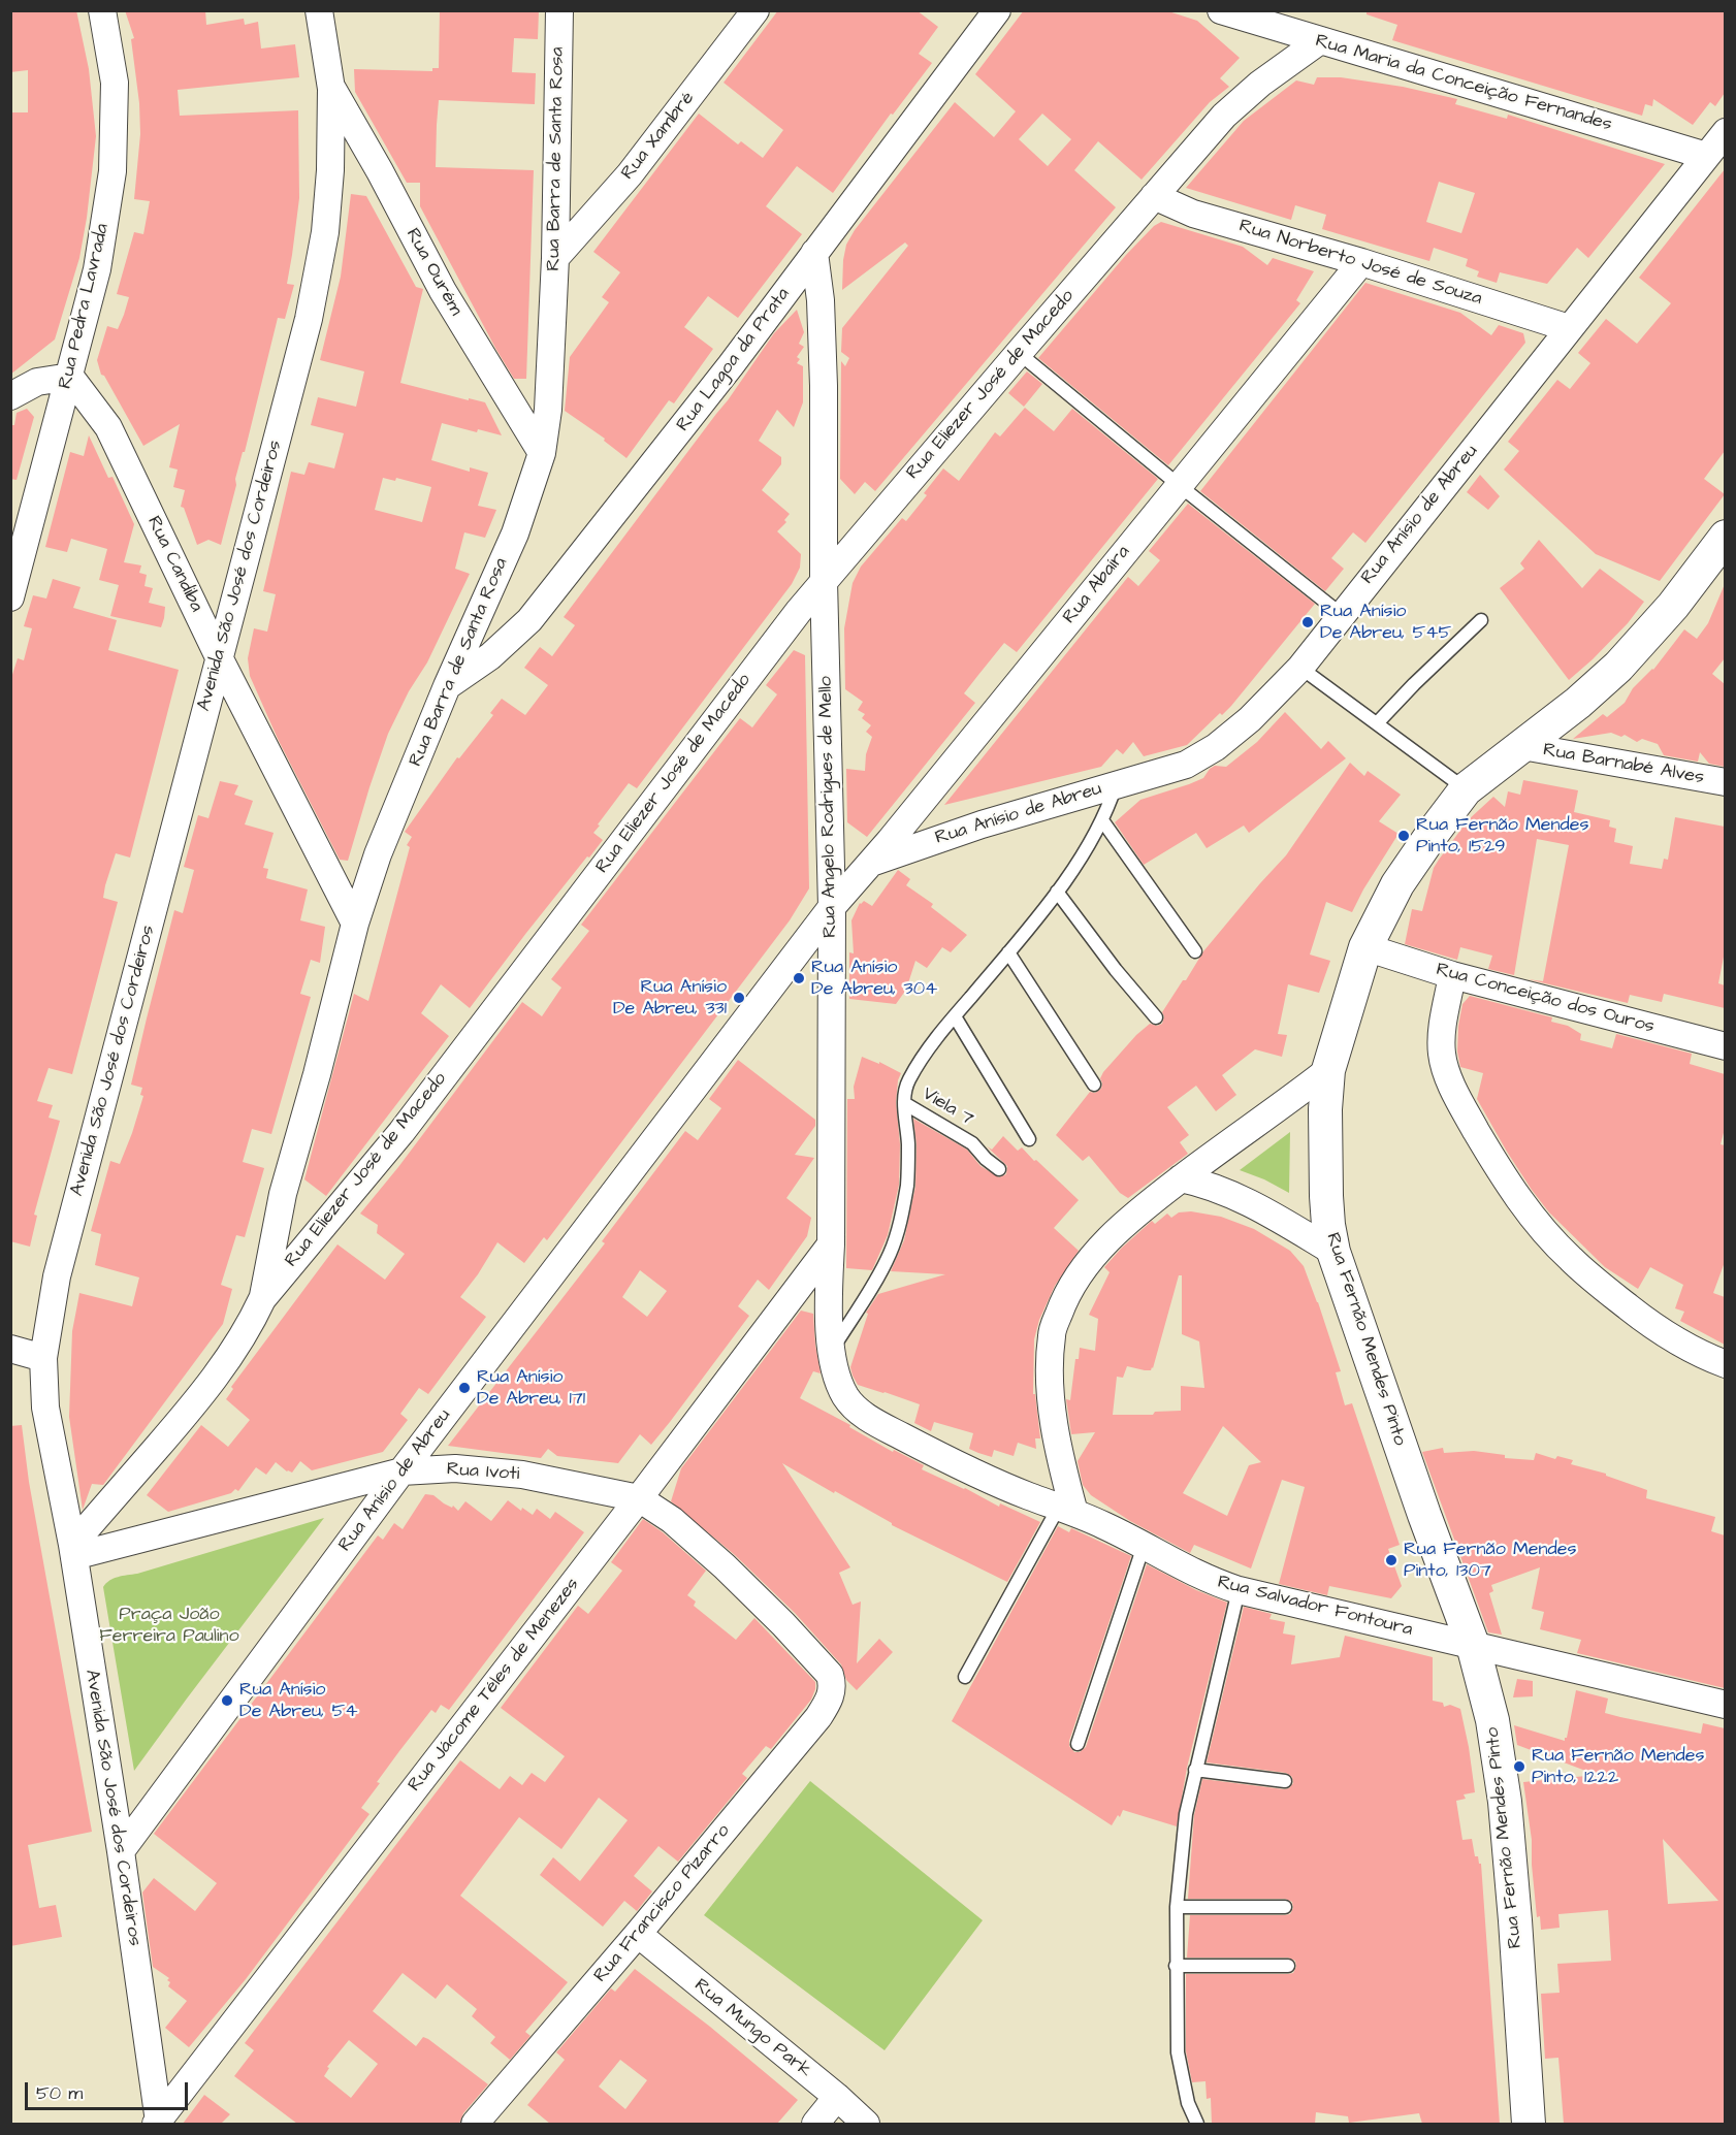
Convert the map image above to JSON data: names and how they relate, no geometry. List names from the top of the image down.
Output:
{
  "streets": {
    "street": [
      "Rua Maria da Conceição Fernandes",
      "Rua Xambré",
      "Rua Barra de Santa Rosa",
      "Rua Norberto José de Souza",
      "Rua Ourém",
      "Rua Pedra Lavrada",
      "Rua Lagoa da Prata",
      "Rua Eliezer José de Macedo",
      "Rua Anísio de Abreu",
      "Rua Candiba",
      "Avenida São José dos Cordeiros",
      "Rua Abaíra",
      "Rua Barnabé Alves",
      "Rua Angelo Rodrigues de Mello",
      "Rua Conceição dos Ouros",
      "Rua Fernão Mendes Pinto",
      "Rua Ivoti",
      "Rua Salvador Fontoura",
      "Rua Jácome Téles de Menezes",
      "Rua Francisco Pizarro",
      "Rua Mungo Park"
    ],
    "lane": ["Viela 7"]
  },
  "crossings": [
    ["Rua Maria da Conceição Fernandes", "Rua Eliezer José de Macedo"],
    ["Rua Maria da Conceição Fernandes", "Rua Anísio de Abreu"],
    ["Rua Xambré", "Rua Barra de Santa Rosa"],
    ["Rua Barra de Santa Rosa", "Rua Ourém"],
    ["Rua Barra de Santa Rosa", "Rua Lagoa da Prata"],
    ["Rua Barra de Santa Rosa", "Rua Eliezer José de Macedo"],
    ["Rua Barra de Santa Rosa", "Rua Candiba"],
    ["Rua Norberto José de Souza", "Rua Eliezer José de Macedo"],
    ["Rua Norberto José de Souza", "Rua Anísio de Abreu"],
    ["Rua Norberto José de Souza", "Rua Abaíra"],
    ["Rua Ourém", "Avenida São José dos Cordeiros"],
    ["Rua Pedra Lavrada", "Rua Candiba"],
    ["Rua Lagoa da Prata", "Rua Angelo Rodrigues de Mello"],
    ["Rua Eliezer José de Macedo", "Avenida São José dos Cordeiros"],
    ["Rua Eliezer José de Macedo", "Rua Angelo Rodrigues de Mello"],
    ["Rua Eliezer José de Macedo", "Rua Ivoti"],
    ["Rua Anísio de Abreu", "Avenida São José dos Cordeiros"],
    ["Rua Anísio de Abreu", "Rua Abaíra"],
    ["Rua Anísio de Abreu", "Rua Angelo Rodrigues de Mello"],
    ["Rua Anísio de Abreu", "Rua Ivoti"],
    ["Rua Candiba", "Avenida São José dos Cordeiros"],
    ["Avenida São José dos Cordeiros", "Rua Ivoti"],
    ["Avenida São José dos Cordeiros", "Rua Jácome Téles de Menezes"],
    ["Rua Abaíra", "Rua Angelo Rodrigues de Mello"],
    ["Rua Barnabé Alves", "Rua Fernão Mendes Pinto"],
    ["Rua Angelo Rodrigues de Mello", "Rua Salvador Fontoura"],
    ["Rua Angelo Rodrigues de Mello", "Rua Jácome Téles de Menezes"],
    ["Rua Conceição dos Ouros", "Rua Fernão Mendes Pinto"],
    ["Rua Fernão Mendes Pinto", "Rua Salvador Fontoura"],
    ["Rua Ivoti", "Rua Jácome Téles de Menezes"],
    ["Rua Ivoti", "Rua Francisco Pizarro"],
    ["Rua Francisco Pizarro", "Rua Mungo Park"]
  ],
  "parks": ["Praça João Ferreira Paulino"],
  "places": [
    "Rua Anísio De Abreu, 545",
    "Rua Fernão Mendes Pinto, 1529",
    "Rua Anísio De Abreu, 304",
    "Rua Anísio De Abreu, 331",
    "Rua Anísio De Abreu, 171",
    "Rua Fernão Mendes Pinto, 1307",
    "Rua Anísio De Abreu, 54",
    "Rua Fernão Mendes Pinto, 1222"
  ],
  "scale_bar": "50 m"
}
